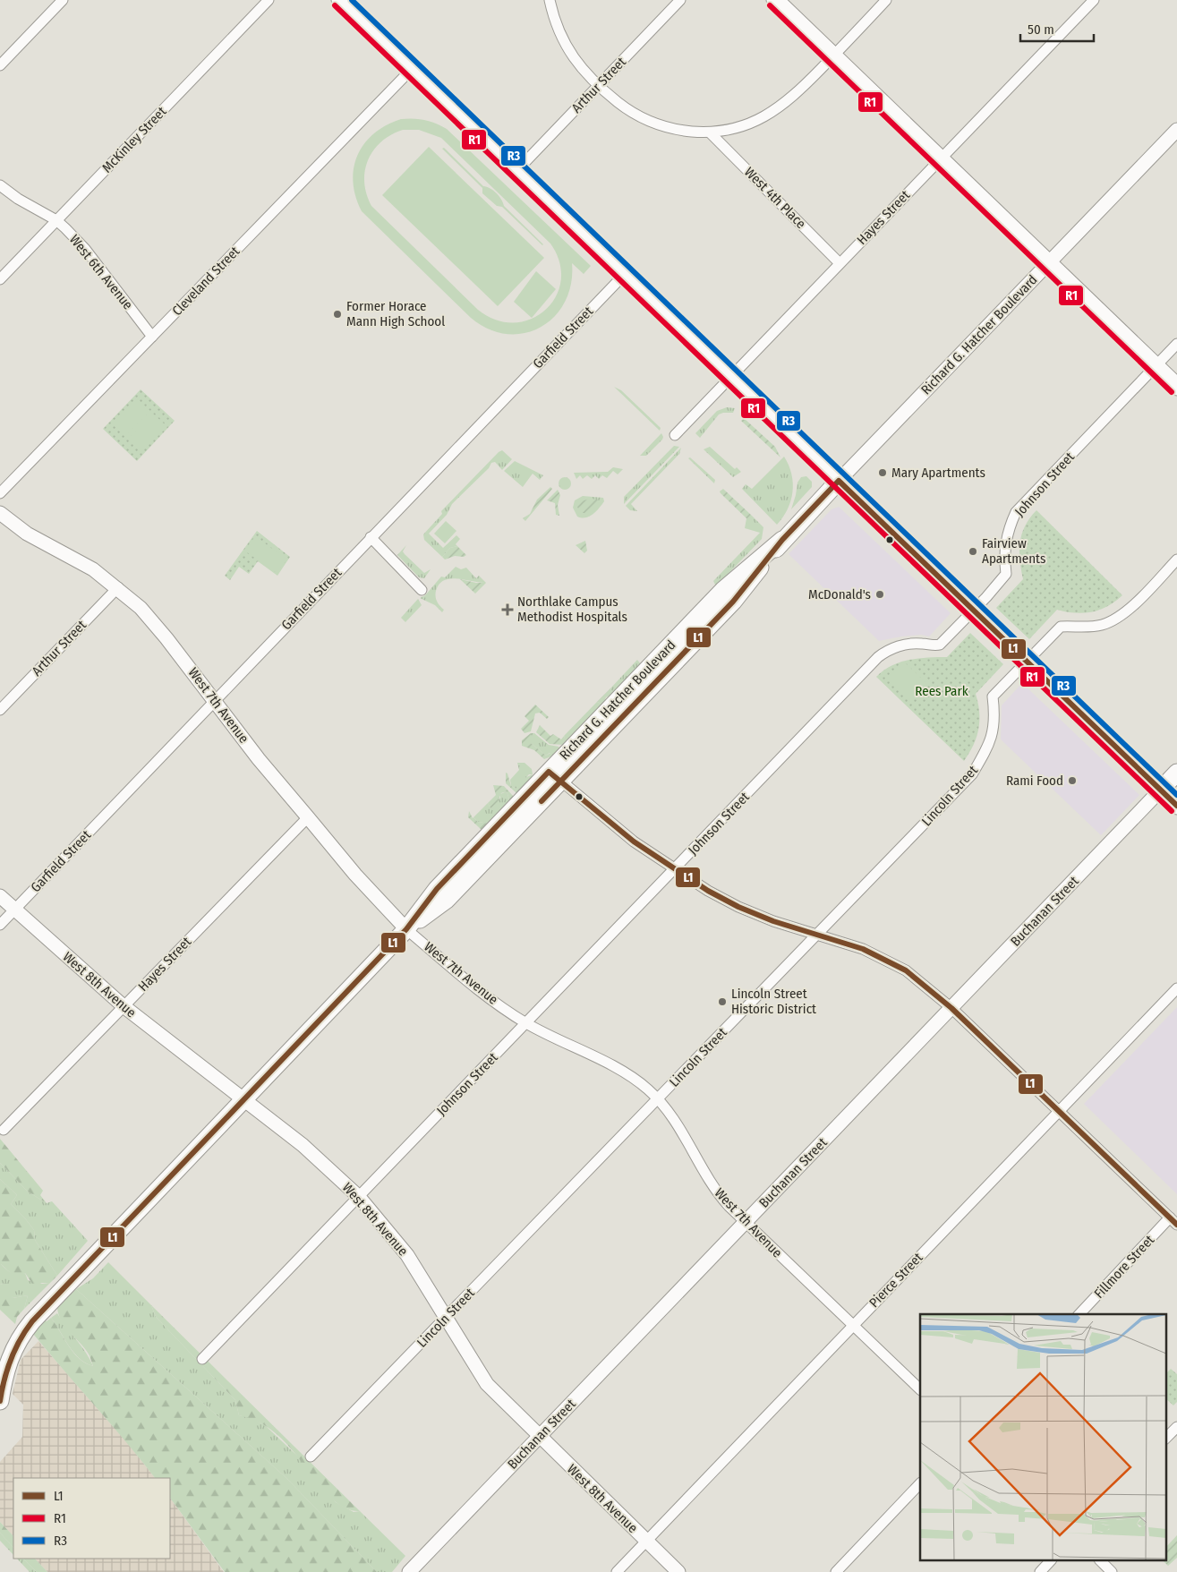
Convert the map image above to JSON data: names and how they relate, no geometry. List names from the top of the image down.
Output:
{
  "streets": {
    "main road": ["Richard G. Hatcher Boulevard", "Buchanan Street"],
    "street": [
      "Arthur Street",
      "McKinley Street",
      "West 4th Place",
      "Hayes Street",
      "West 6th Avenue",
      "Cleveland Street",
      "Garfield Street",
      "Johnson Street",
      "West 7th Avenue",
      "Lincoln Street",
      "West 8th Avenue",
      "Fillmore Street",
      "Pierce Street"
    ]
  },
  "crossings": [
    ["Arthur Street", "West 7th Avenue"],
    ["McKinley Street", "West 6th Avenue"],
    ["West 4th Place", "Hayes Street"],
    ["Hayes Street", "West 7th Avenue"],
    ["Hayes Street", "West 8th Avenue"],
    ["West 6th Avenue", "Cleveland Street"],
    ["Richard G. Hatcher Boulevard", "West 7th Avenue"],
    ["Richard G. Hatcher Boulevard", "West 8th Avenue"],
    ["Garfield Street", "West 7th Avenue"],
    ["Garfield Street", "West 8th Avenue"],
    ["Johnson Street", "West 7th Avenue"],
    ["Johnson Street", "West 8th Avenue"],
    ["West 7th Avenue", "Lincoln Street"],
    ["West 7th Avenue", "Buchanan Street"],
    ["West 7th Avenue", "Pierce Street"],
    ["Lincoln Street", "West 8th Avenue"],
    ["Buchanan Street", "West 8th Avenue"],
    ["West 8th Avenue", "Pierce Street"]
  ],
  "parks": ["Rees Park"],
  "places": {
    "other": [
      "Former Horace Mann High School",
      "Mary Apartments",
      "Fairview Apartments",
      "McDonald's",
      "Rami Food",
      "Lincoln Street Historic District"
    ],
    "health": ["Northlake Campus Methodist Hospitals"]
  },
  "lines": ["transit line R3", "transit line R1", "transit line L1"],
  "legend": ["L1", "R1", "R3"],
  "scale_bar": "50 m"
}
